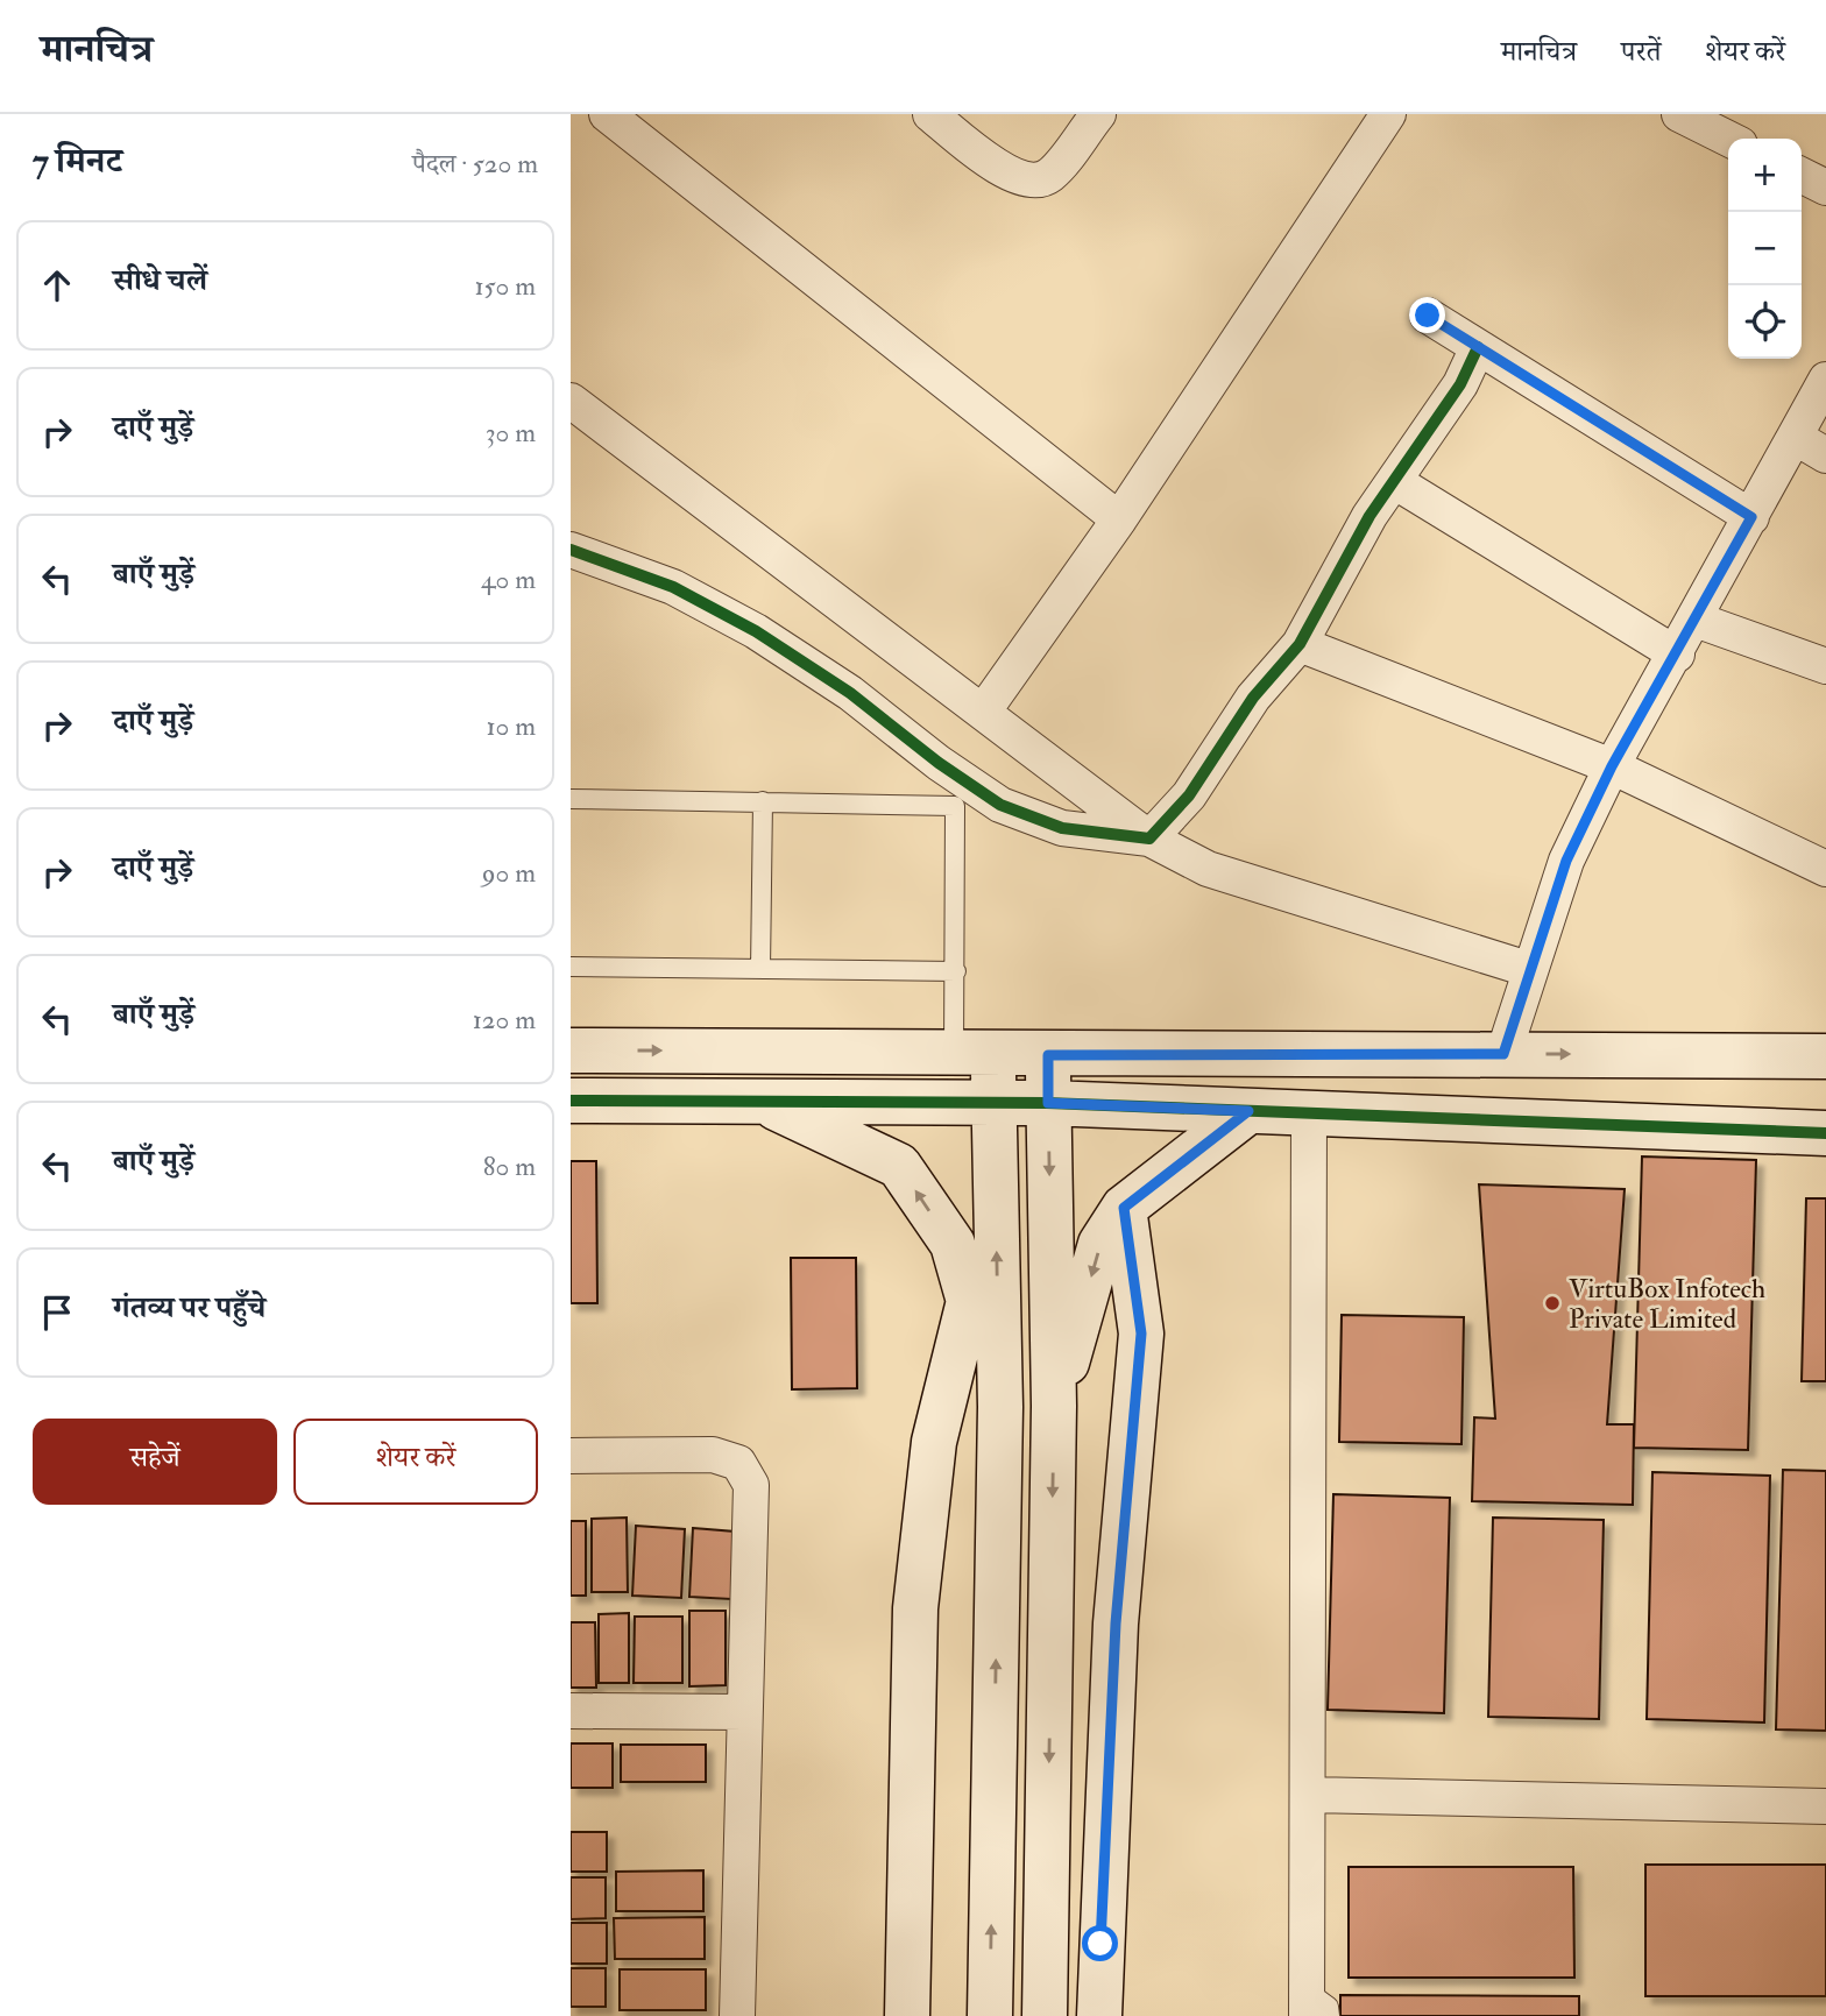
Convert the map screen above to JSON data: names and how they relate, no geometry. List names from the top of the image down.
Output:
{
  "places": ["VirtuBox Infotech Private Limited"],
  "page": {
    "header": "मानचित्र",
    "nav": ["मानचित्र", "परतें", "शेयर करें"],
    "heading": ["7 मिनट", "पैदल · 520 m"],
    "map_buttons": ["+", "−"],
    "list": [
      ["सीधे चलें", "150 m"],
      ["दाएँ मुड़ें", "30 m"],
      ["बाएँ मुड़ें", "40 m"],
      ["दाएँ मुड़ें", "10 m"],
      ["दाएँ मुड़ें", "90 m"],
      ["बाएँ मुड़ें", "120 m"],
      ["बाएँ मुड़ें", "80 m"],
      "गंतव्य पर पहुँचे"
    ],
    "buttons": ["सहेजें", "शेयर करें"]
  }
}
